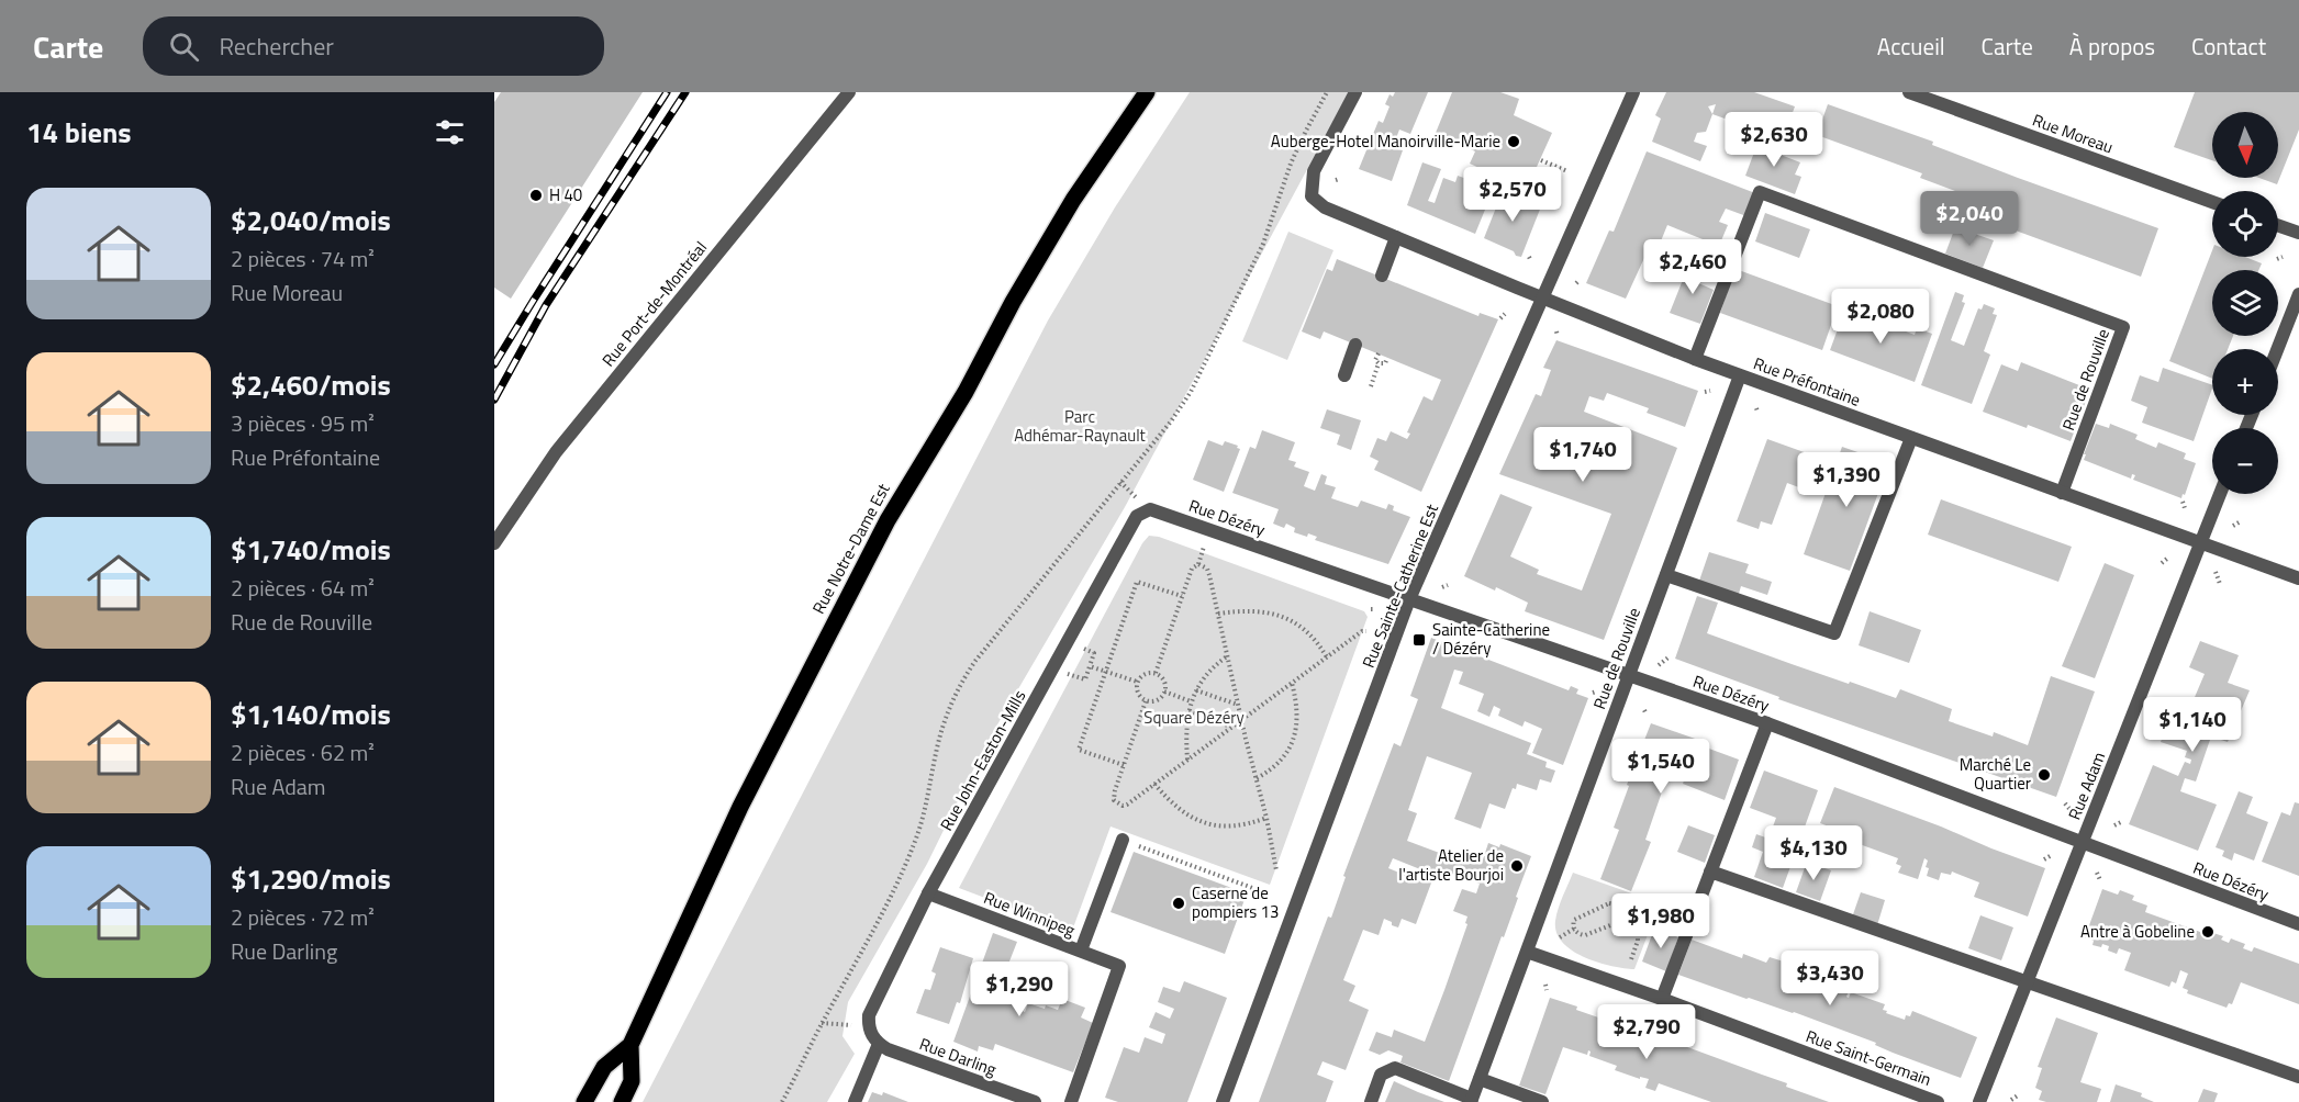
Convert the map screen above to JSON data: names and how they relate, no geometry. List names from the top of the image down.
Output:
{
  "streets": {
    "main road": ["Rue Notre-Dame Est"],
    "street": [
      "Rue Moreau",
      "Rue Port-de-Montréal",
      "Rue de Rouville",
      "Rue Préfontaine",
      "Rue Dézéry",
      "Rue Sainte-Catherine Est",
      "Rue John-Easton-Mills",
      "Rue Adam",
      "Rue Winnipeg",
      "Rue Darling",
      "Rue Saint-Germain"
    ]
  },
  "crossings": [
    ["Rue de Rouville", "Rue Préfontaine"],
    ["Rue de Rouville", "Rue Dézéry"],
    ["Rue de Rouville", "Rue Saint-Germain"],
    ["Rue Préfontaine", "Rue Sainte-Catherine Est"],
    ["Rue Préfontaine", "Rue Adam"],
    ["Rue Dézéry", "Rue Sainte-Catherine Est"],
    ["Rue Dézéry", "Rue John-Easton-Mills"],
    ["Rue Dézéry", "Rue Adam"],
    ["Rue John-Easton-Mills", "Rue Winnipeg"],
    ["Rue John-Easton-Mills", "Rue Darling"]
  ],
  "parks": ["Parc Adhémar-Raynault", "Square Dézéry"],
  "places": {
    "other": [
      "Auberge-Hotel Manoirville-Marie",
      "H 40",
      "Marché Le Quartier",
      "Atelier de l'artiste Bourjoi",
      "Caserne de pompiers 13",
      "Antre à Gobeline"
    ],
    "transit": ["Sainte-Catherine / Dézéry"]
  },
  "north": "bottom",
  "page": {
    "header": "Carte",
    "search": "Rechercher",
    "nav": [
      "Accueil",
      "Carte",
      "À propos",
      "Contact"
    ],
    "heading": "14 biens",
    "map_buttons": ["+", "−"],
    "price": [
      "$2,630",
      "$2,570",
      "$2,040",
      "$2,460",
      "$2,080",
      "$1,740",
      "$1,390",
      "$1,140",
      "$1,540",
      "$4,130",
      "$1,980",
      "$3,430",
      "$1,290",
      "$2,790"
    ],
    "list": [
      {
        "name": "$2,040/mois",
        "note": "2 pièces · 74 m² · Rue Moreau"
      },
      {
        "name": "$2,460/mois",
        "note": "3 pièces · 95 m² · Rue Préfontaine"
      },
      {
        "name": "$1,740/mois",
        "note": "2 pièces · 64 m² · Rue de Rouville"
      },
      {
        "name": "$1,140/mois",
        "note": "2 pièces · 62 m² · Rue Adam"
      },
      {
        "name": "$1,290/mois",
        "note": "2 pièces · 72 m² · Rue Darling"
      }
    ]
  }
}
